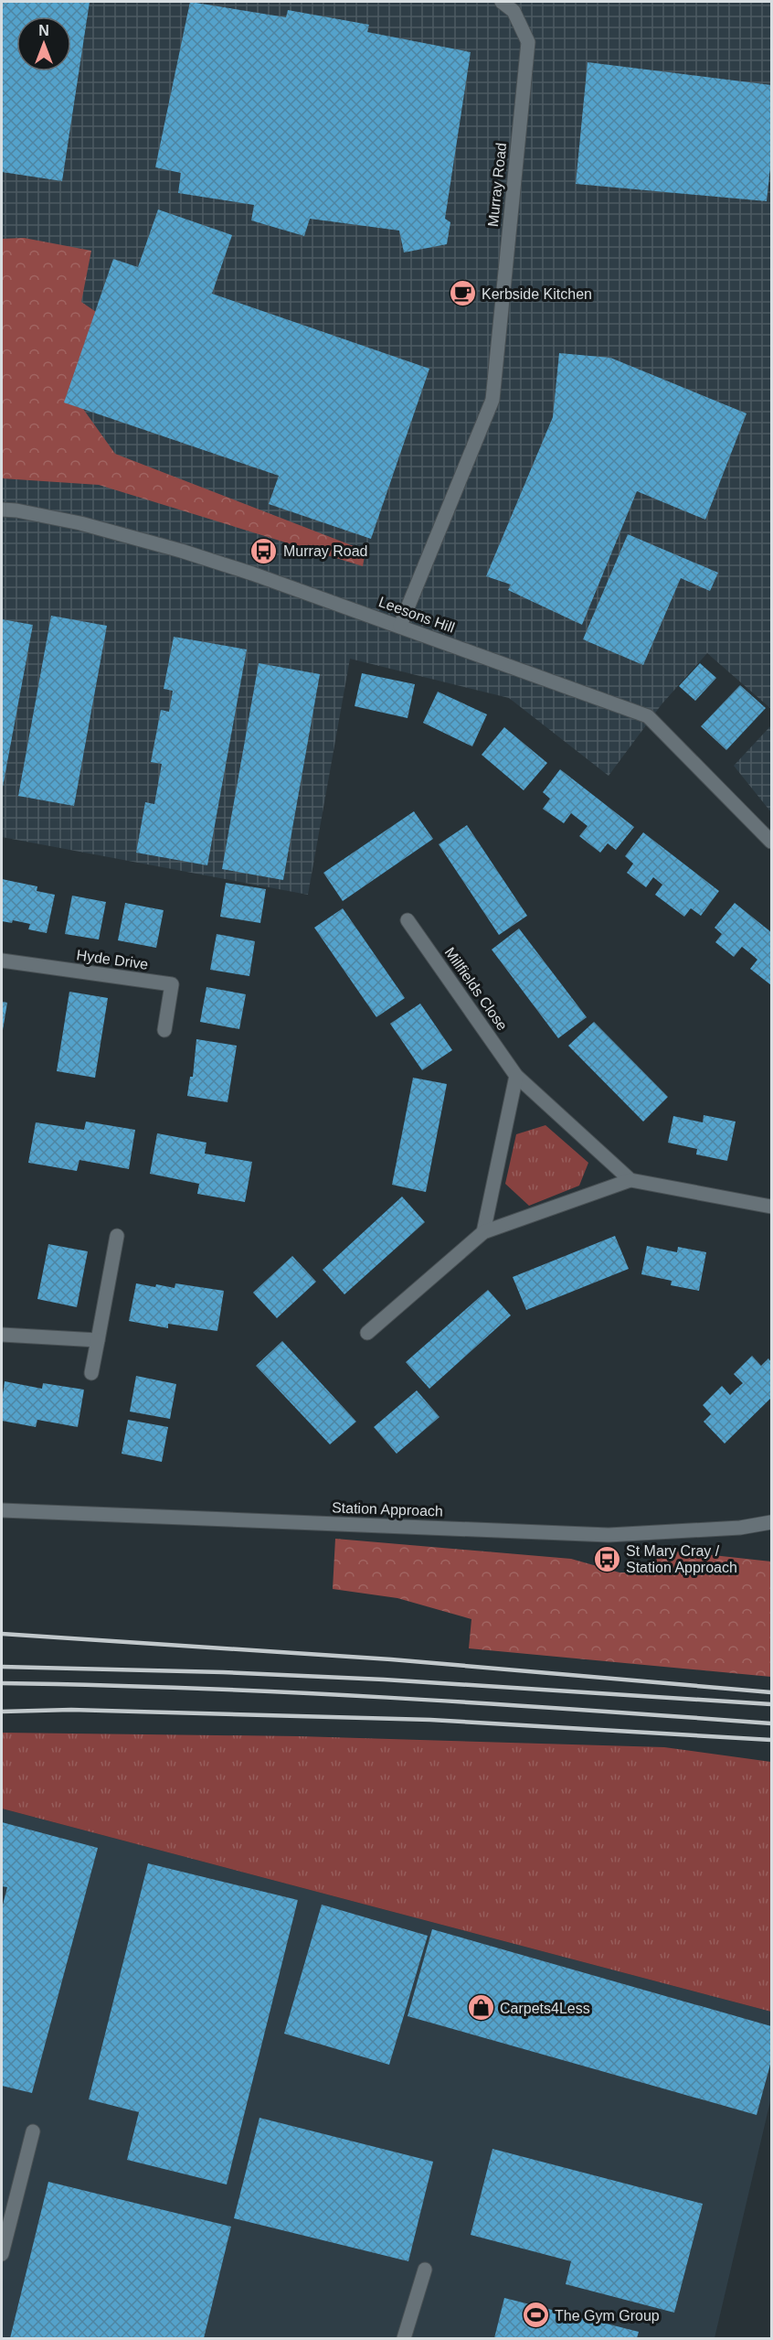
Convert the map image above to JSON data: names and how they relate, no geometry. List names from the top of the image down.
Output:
{
  "streets": {
    "street": [
      "Murray Road",
      "Leesons Hill",
      "Hyde Drive",
      "Millfields Close",
      "Station Approach"
    ]
  },
  "crossings": [
    ["Murray Road", "Leesons Hill"]
  ],
  "places": {
    "cafe": ["Kerbside Kitchen"],
    "bus stop": ["Murray Road", "St Mary Cray / Station Approach"],
    "shop": ["Carpets4Less"],
    "sports": ["The Gym Group"]
  },
  "north": "top"
}
